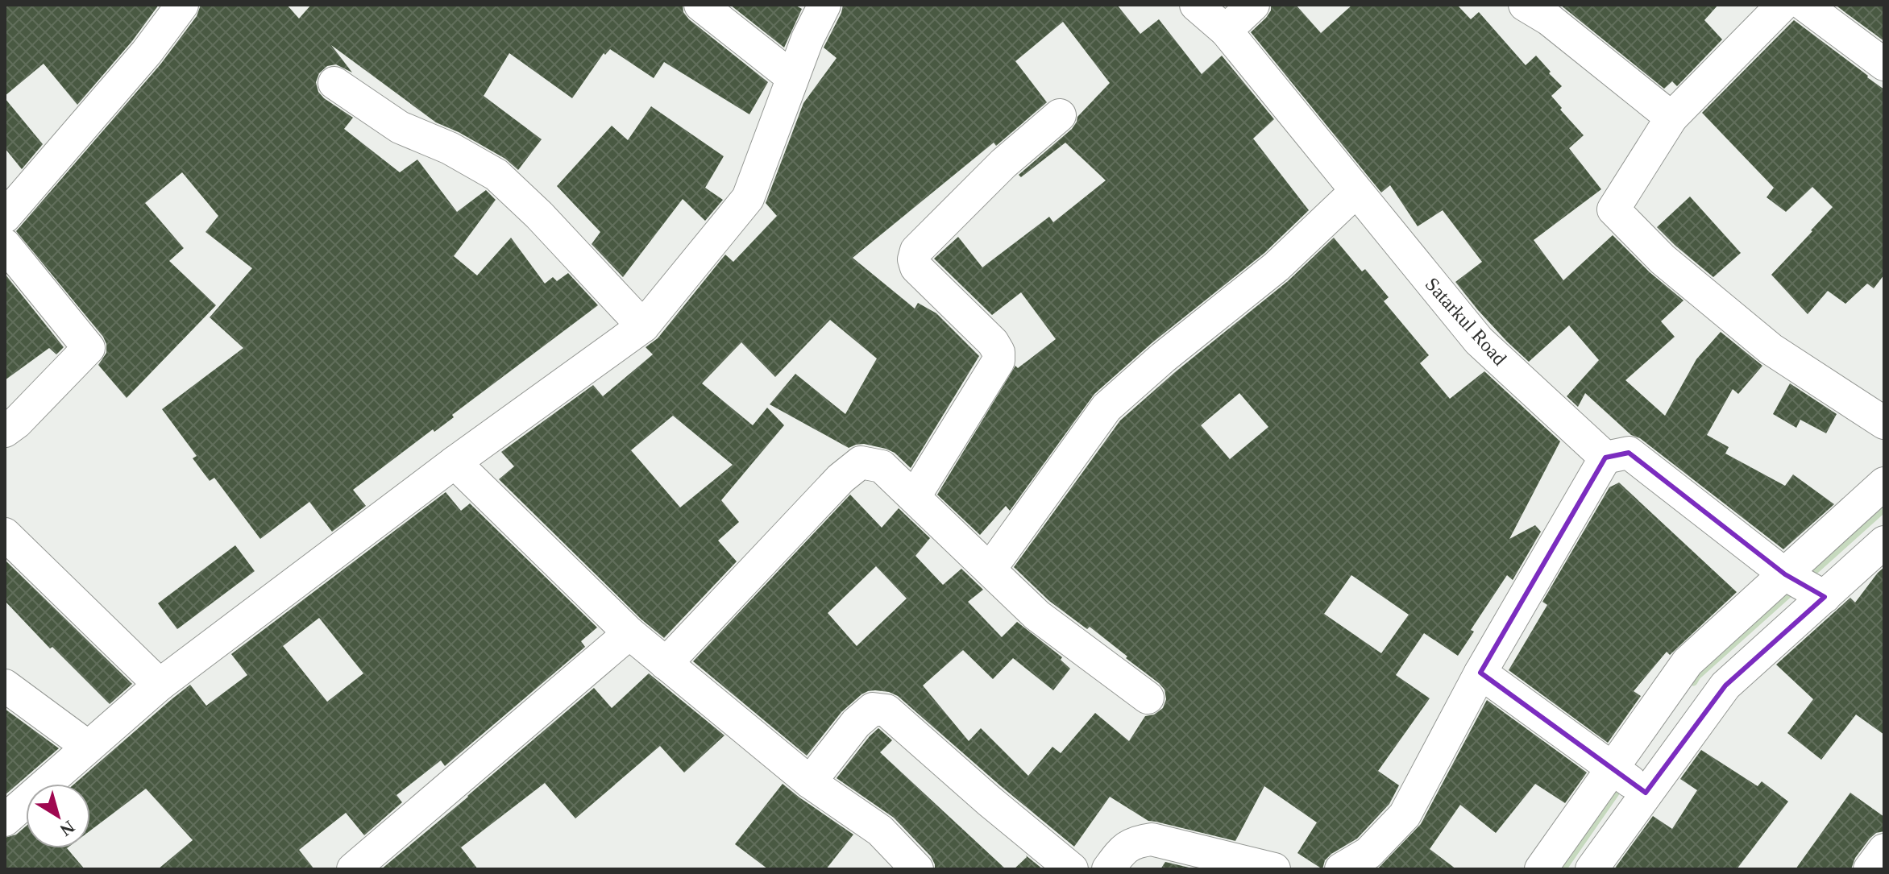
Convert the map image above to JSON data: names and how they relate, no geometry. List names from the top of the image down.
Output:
{
  "streets": {
    "street": ["Satarkul Road"]
  },
  "north": "bottom right"
}
